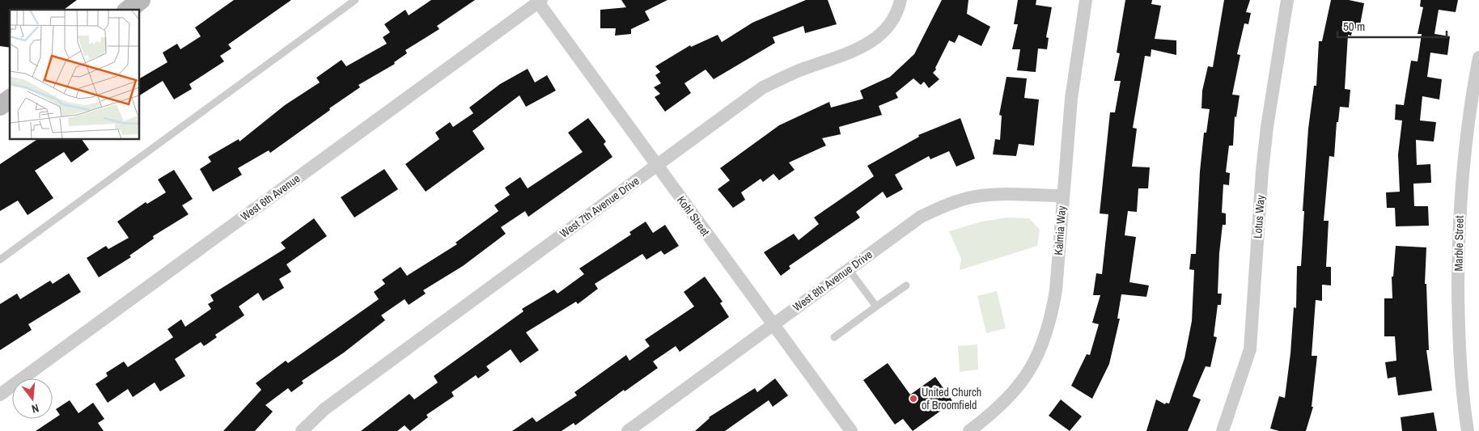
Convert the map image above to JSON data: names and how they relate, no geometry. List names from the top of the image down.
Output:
{
  "streets": {
    "street": [
      "West 6th Avenue",
      "West 7th Avenue Drive",
      "Kohl Street",
      "Lotus Way",
      "Kalmia Way",
      "Marble Street",
      "West 8th Avenue Drive"
    ]
  },
  "crossings": [
    ["West 6th Avenue", "Kohl Street"],
    ["West 7th Avenue Drive", "Kohl Street"],
    ["Kohl Street", "West 8th Avenue Drive"],
    ["Kalmia Way", "West 8th Avenue Drive"]
  ],
  "places": ["United Church of Broomfield"],
  "scale_bar": "50 m",
  "north": "bottom"
}
